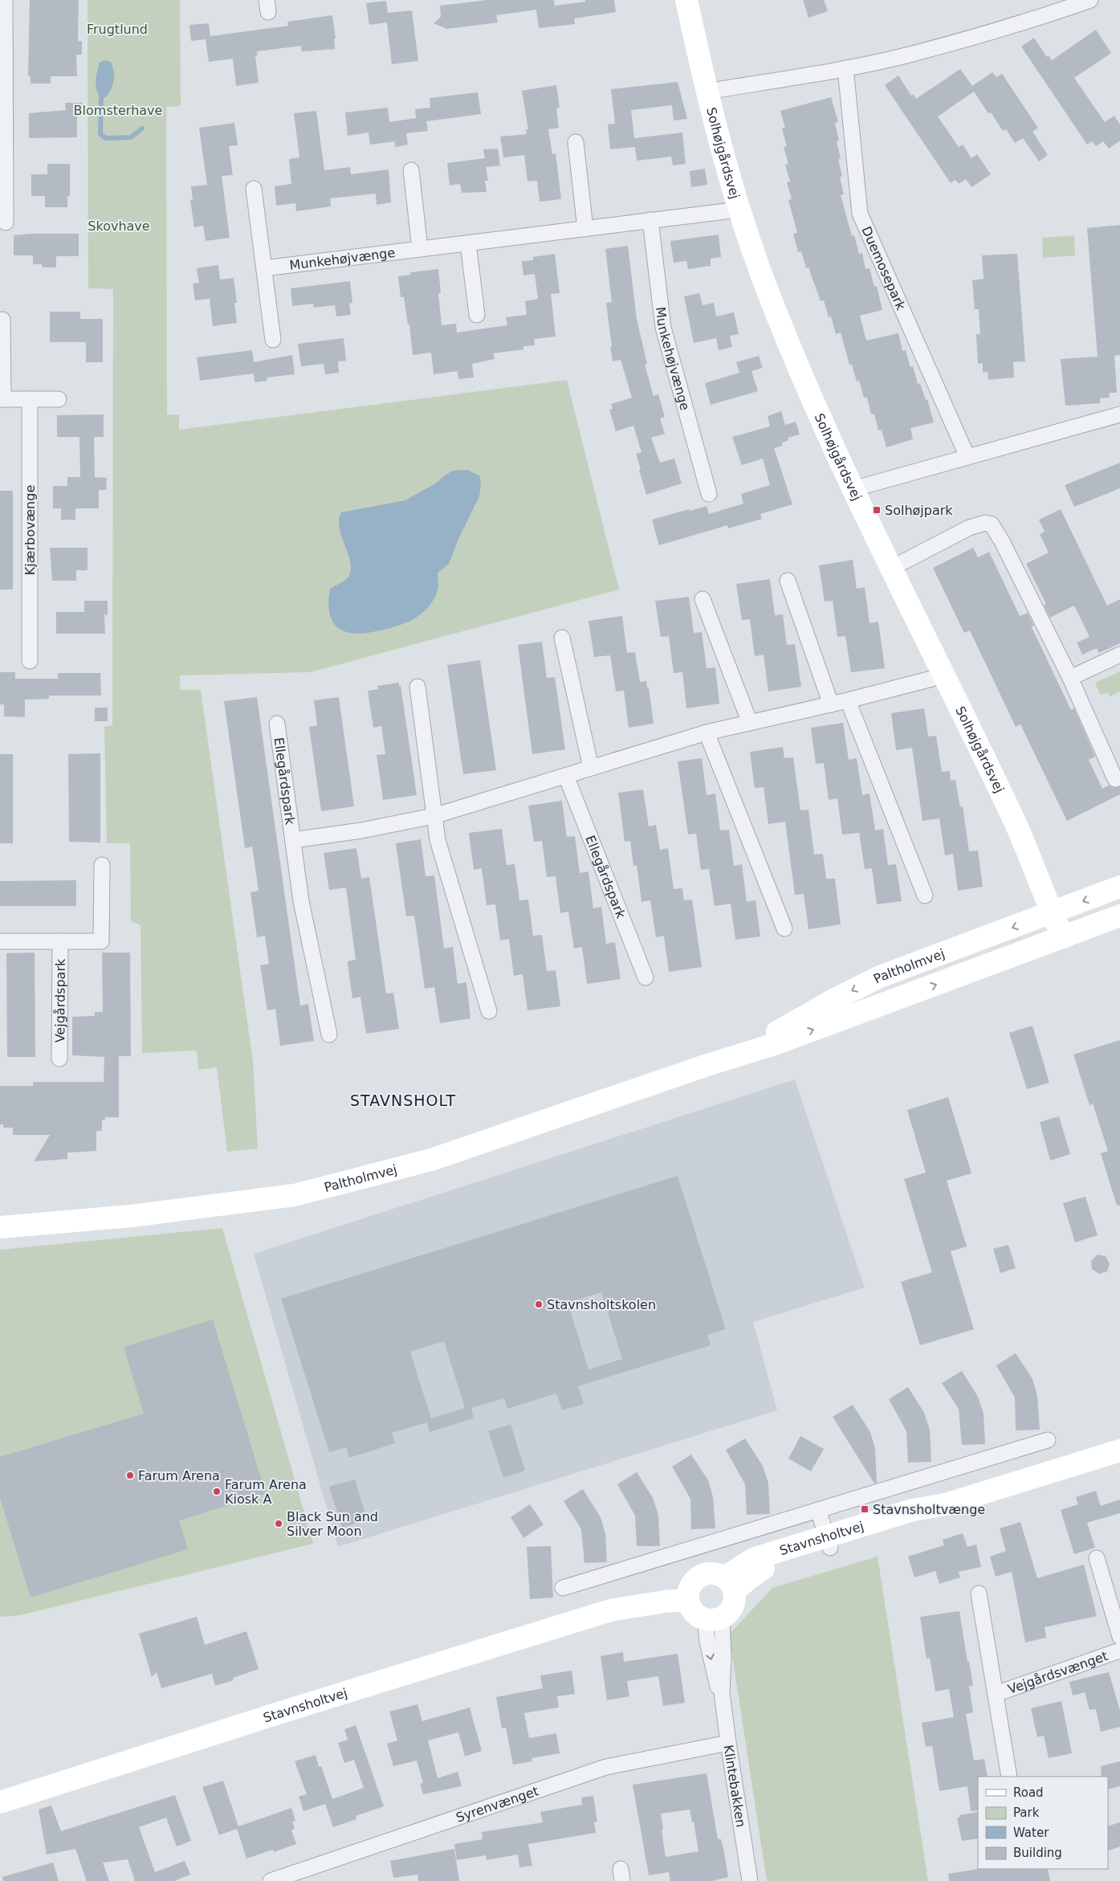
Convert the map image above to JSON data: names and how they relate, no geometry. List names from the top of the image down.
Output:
{
  "streets": {
    "street": [
      "Solhøjgårdsvej",
      "Munkehøjvænge",
      "Duemosepark",
      "Kjærbovænge",
      "Ellegårdspark",
      "Paltholmvej",
      "Vejgårdspark",
      "Stavnsholtvej",
      "Vejgårdsvænget",
      "Klintebakken",
      "Syrenvænget"
    ]
  },
  "crossings": [
    ["Solhøjgårdsvej", "Munkehøjvænge"],
    ["Solhøjgårdsvej", "Ellegårdspark"],
    ["Solhøjgårdsvej", "Paltholmvej"],
    ["Stavnsholtvej", "Klintebakken"],
    ["Klintebakken", "Syrenvænget"]
  ],
  "districts": ["STAVNSHOLT"],
  "parks": ["Frugtlund", "Blomsterhave", "Skovhave"],
  "places": {
    "transit": ["Solhøjpark", "Stavnsholtvænge"],
    "other": [
      "Stavnsholtskolen",
      "Farum Arena",
      "Farum Arena Kiosk A",
      "Black Sun and Silver Moon"
    ]
  },
  "legend": [
    "Road",
    "Park",
    "Water",
    "Building"
  ]
}
